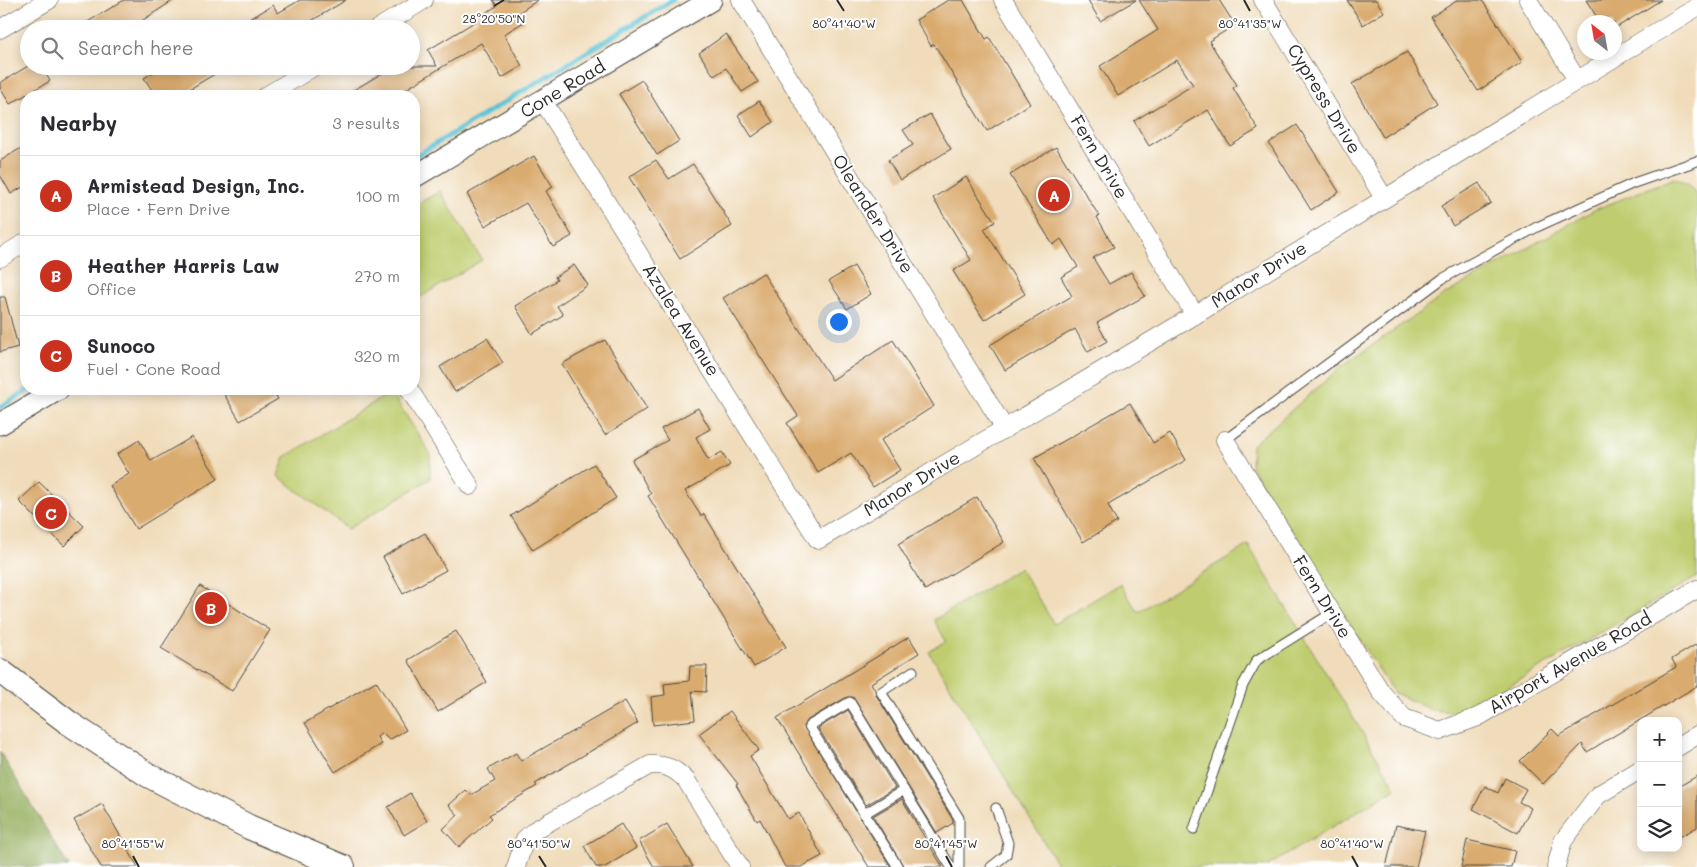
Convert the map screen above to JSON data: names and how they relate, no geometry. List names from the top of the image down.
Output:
{
  "streets": {
    "street": [
      "Cone Road",
      "Cypress Drive",
      "Fern Drive",
      "Oleander Drive",
      "Manor Drive",
      "Azalea Avenue",
      "Airport Avenue Road"
    ]
  },
  "crossings": [
    ["Cone Road", "Azalea Avenue"],
    ["Cypress Drive", "Manor Drive"],
    ["Fern Drive", "Manor Drive"],
    ["Fern Drive", "Airport Avenue Road"],
    ["Oleander Drive", "Manor Drive"],
    ["Manor Drive", "Azalea Avenue"]
  ],
  "north": "top left",
  "page": {
    "search": "Search here",
    "heading": ["Nearby", "3 results"],
    "list": [
      {
        "mark": "A",
        "name": "Armistead Design, Inc.",
        "note": "Place · Fern Drive",
        "value": "100 m"
      },
      {
        "mark": "B",
        "name": "Heather Harris Law",
        "note": "Office",
        "value": "270 m"
      },
      {
        "mark": "C",
        "name": "Sunoco",
        "note": "Fuel · Cone Road",
        "value": "320 m"
      }
    ],
    "pins": ["A", "C", "B"],
    "map_buttons": ["+", "−"]
  },
  "coordinates": [
    "28°20'50\"N",
    "80°41'40\"W",
    "80°41'35\"W",
    "80°41'55\"W",
    "80°41'50\"W",
    "80°41'45\"W"
  ]
}
